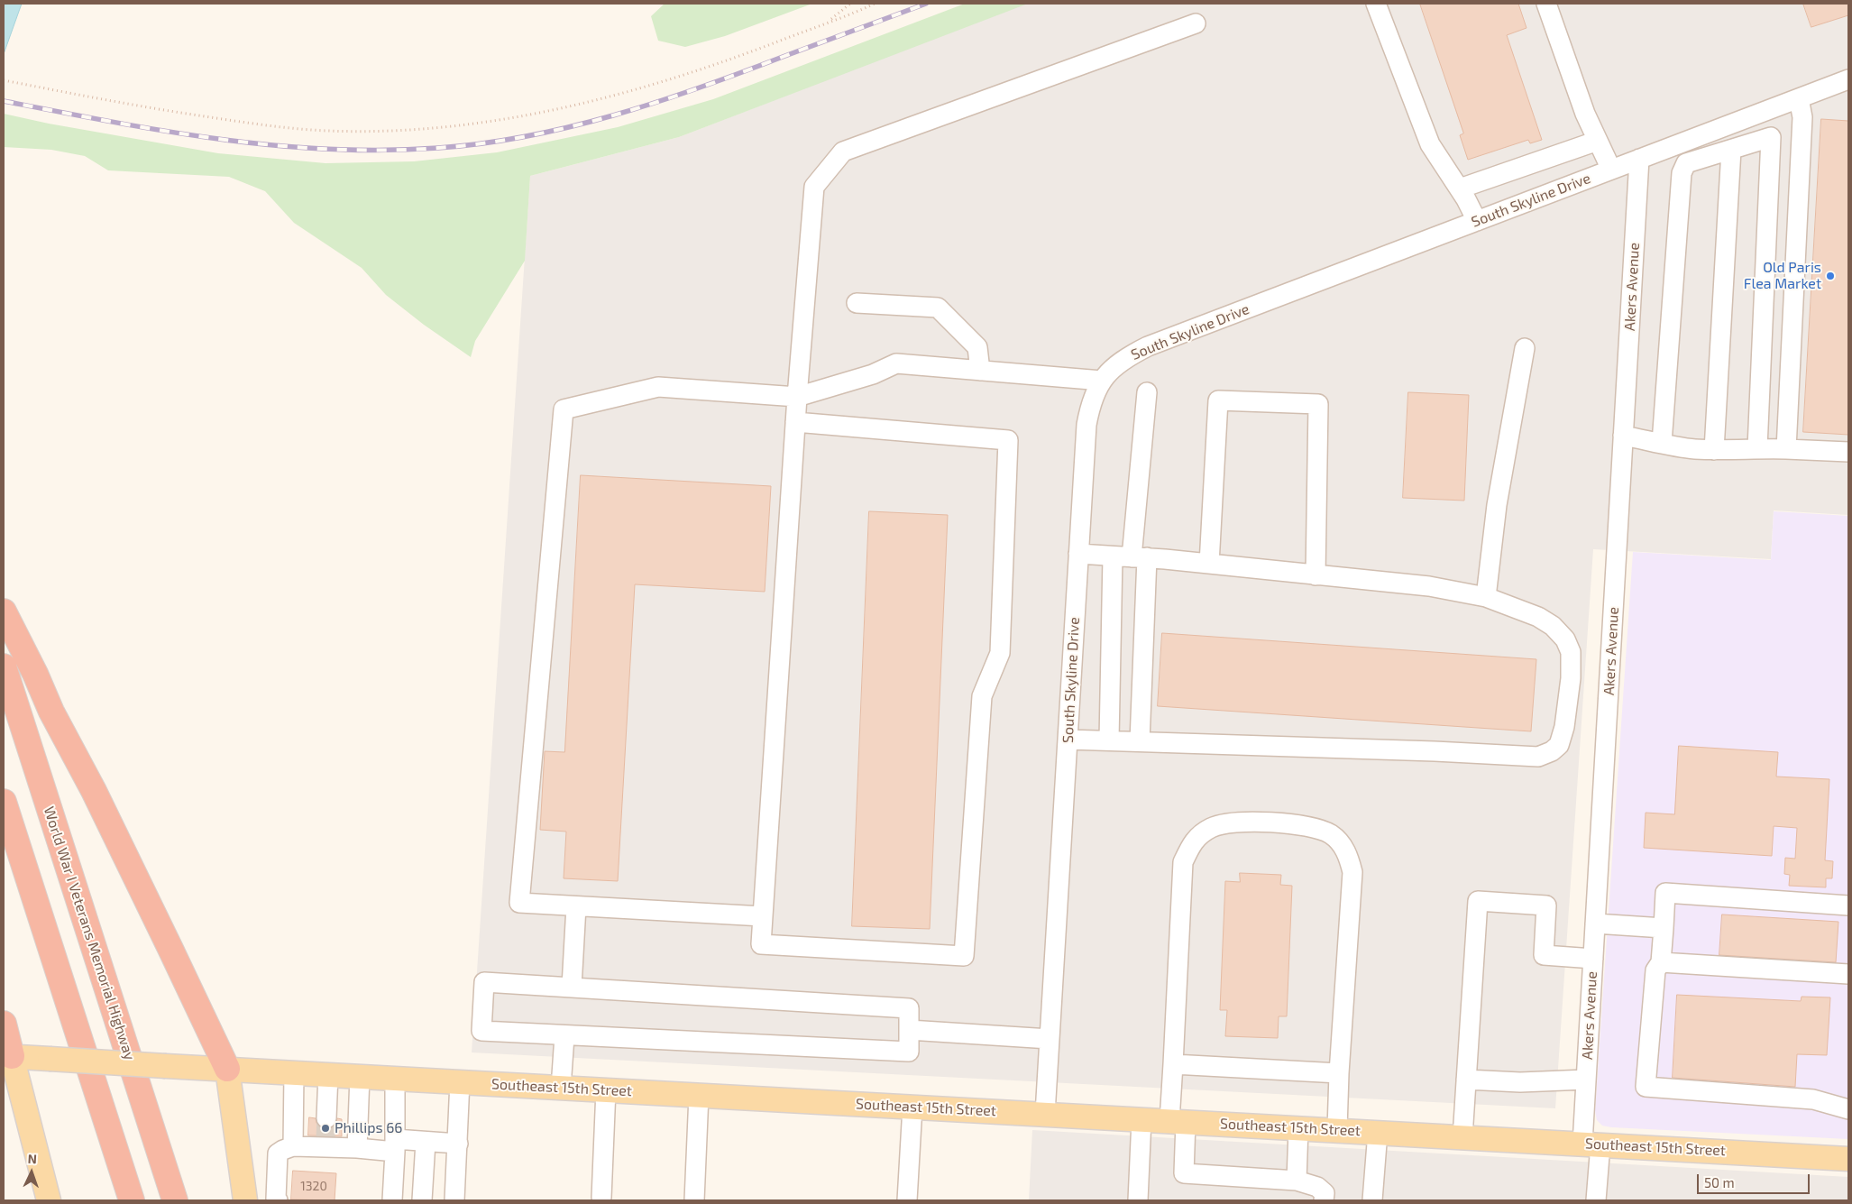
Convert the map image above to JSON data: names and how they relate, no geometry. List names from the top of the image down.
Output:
{
  "streets": {
    "highway": ["World War I Veterans Memorial Highway"],
    "main road": ["Southeast 15th Street"],
    "street": ["South Skyline Drive", "Akers Avenue"]
  },
  "crossings": [
    ["South Skyline Drive", "Akers Avenue"],
    ["South Skyline Drive", "Southeast 15th Street"],
    ["Akers Avenue", "Southeast 15th Street"]
  ],
  "places": ["Old Paris Flea Market", "Phillips 66"],
  "house_numbers": ["1320"],
  "scale_bar": "50 m",
  "north": "top"
}
